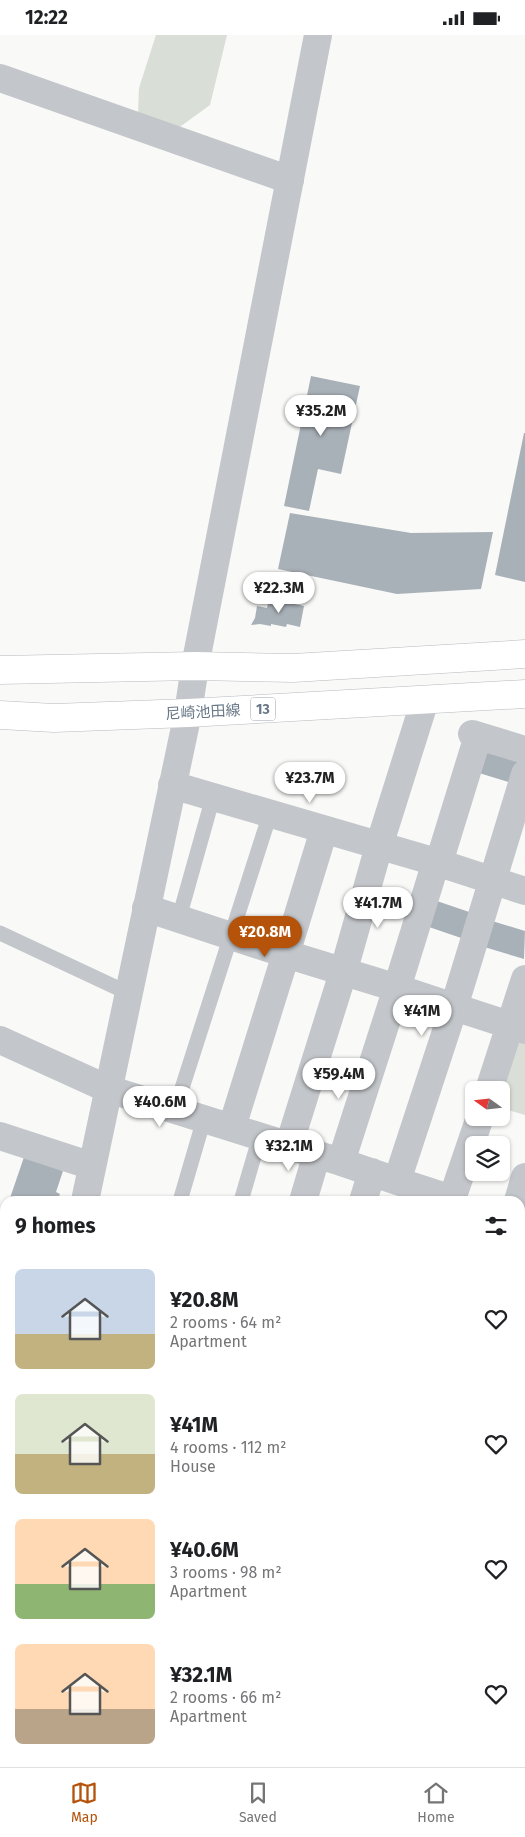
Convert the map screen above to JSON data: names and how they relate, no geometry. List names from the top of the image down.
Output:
{
  "streets": {
    "main road": ["13", "尼崎池田線"]
  },
  "north": "left",
  "page": {
    "status": "12:22",
    "price": [
      "¥35.2M",
      "¥22.3M",
      "¥23.7M",
      "¥41.7M",
      "¥20.8M",
      "¥41M",
      "¥59.4M",
      "¥40.6M",
      "¥32.1M"
    ],
    "heading": "9 homes",
    "list": [
      {
        "name": "¥20.8M",
        "note": "2 rooms · 64 m² · Apartment"
      },
      {
        "name": "¥41M",
        "note": "4 rooms · 112 m² · House"
      },
      {
        "name": "¥40.6M",
        "note": "3 rooms · 98 m² · Apartment"
      },
      {
        "name": "¥32.1M",
        "note": "2 rooms · 66 m² · Apartment"
      }
    ],
    "tabs": ["Map", "Saved", "Home"]
  }
}
